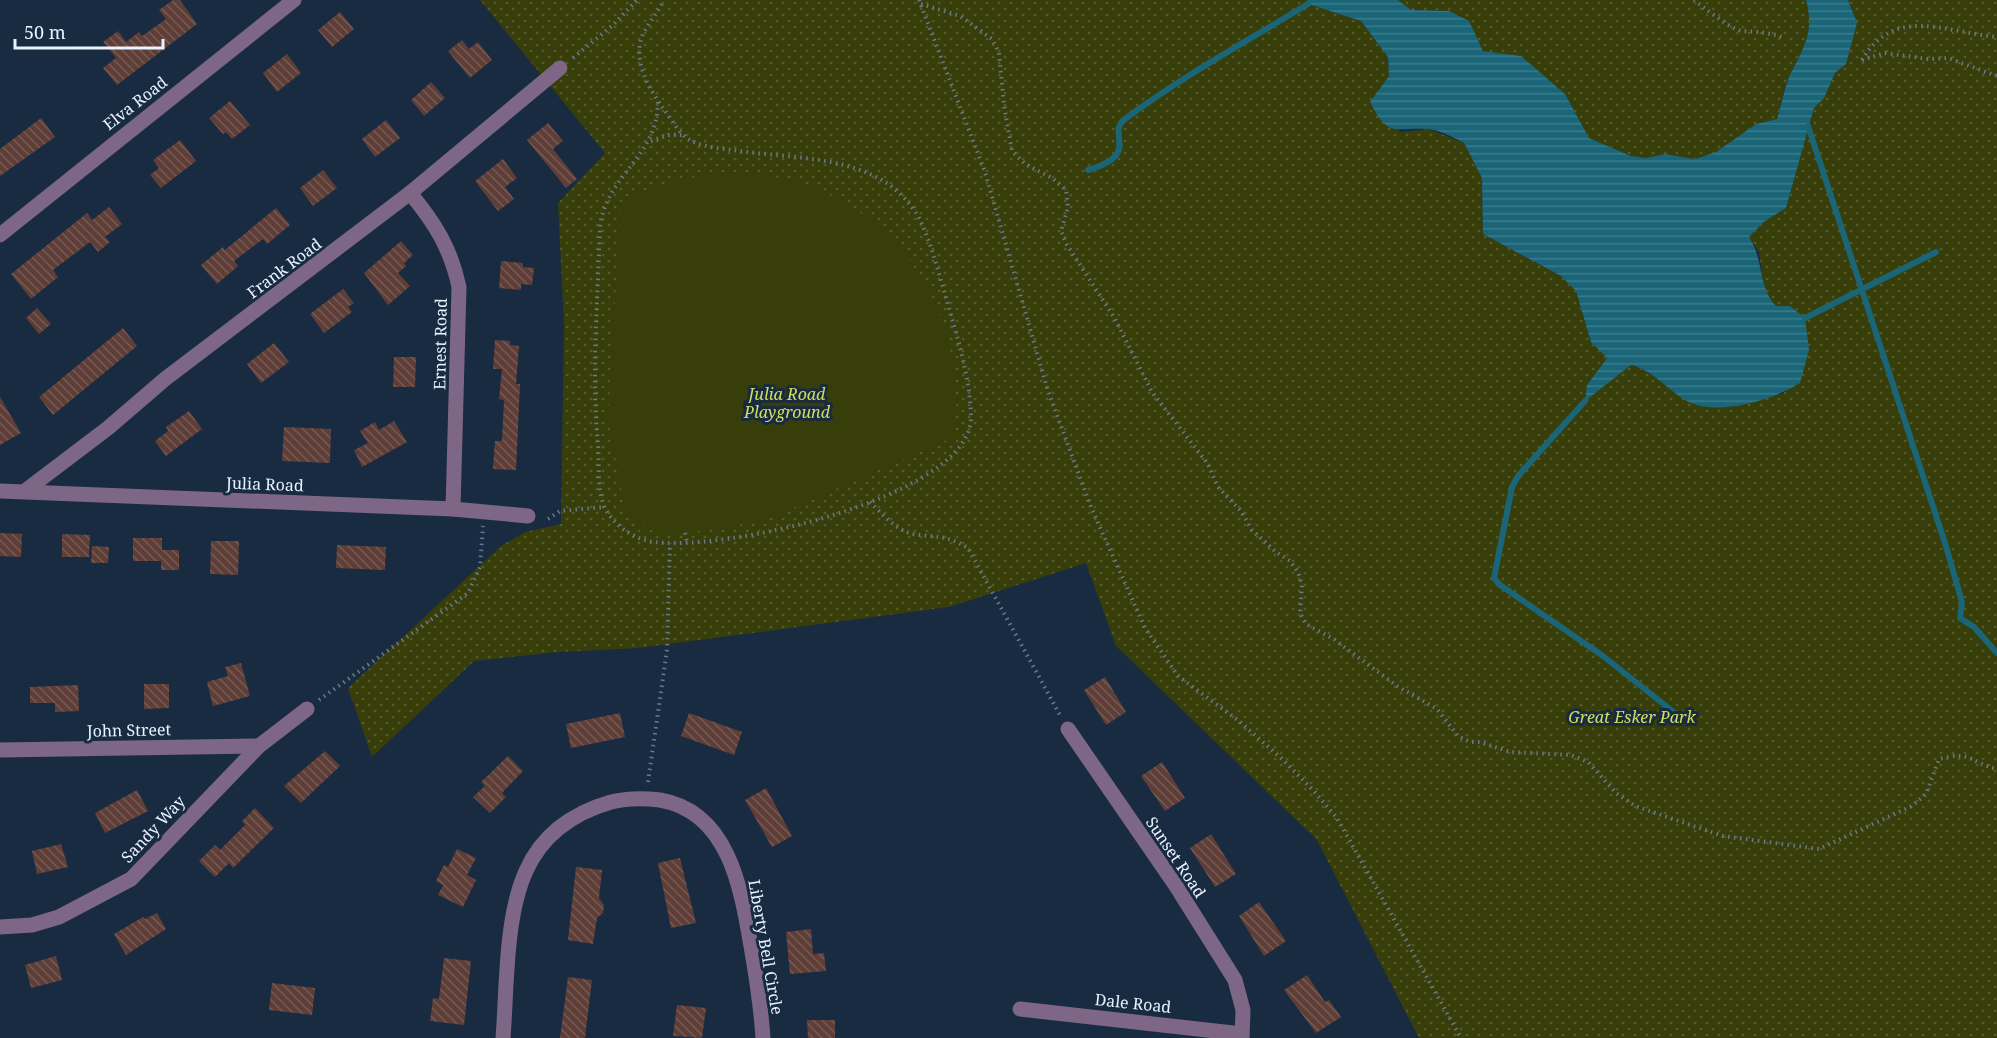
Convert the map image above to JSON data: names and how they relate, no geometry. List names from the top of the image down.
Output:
{
  "streets": {
    "street": [
      "Elva Road",
      "Frank Road",
      "Ernest Road",
      "Julia Road",
      "John Street",
      "Sandy Way",
      "Sunset Road",
      "Liberty Bell Circle",
      "Dale Road"
    ]
  },
  "crossings": [
    ["Frank Road", "Ernest Road"],
    ["Frank Road", "Julia Road"],
    ["Ernest Road", "Julia Road"],
    ["John Street", "Sandy Way"],
    ["Sunset Road", "Dale Road"]
  ],
  "parks": ["Julia Road Playground", "Great Esker Park"],
  "scale_bar": "50 m"
}
